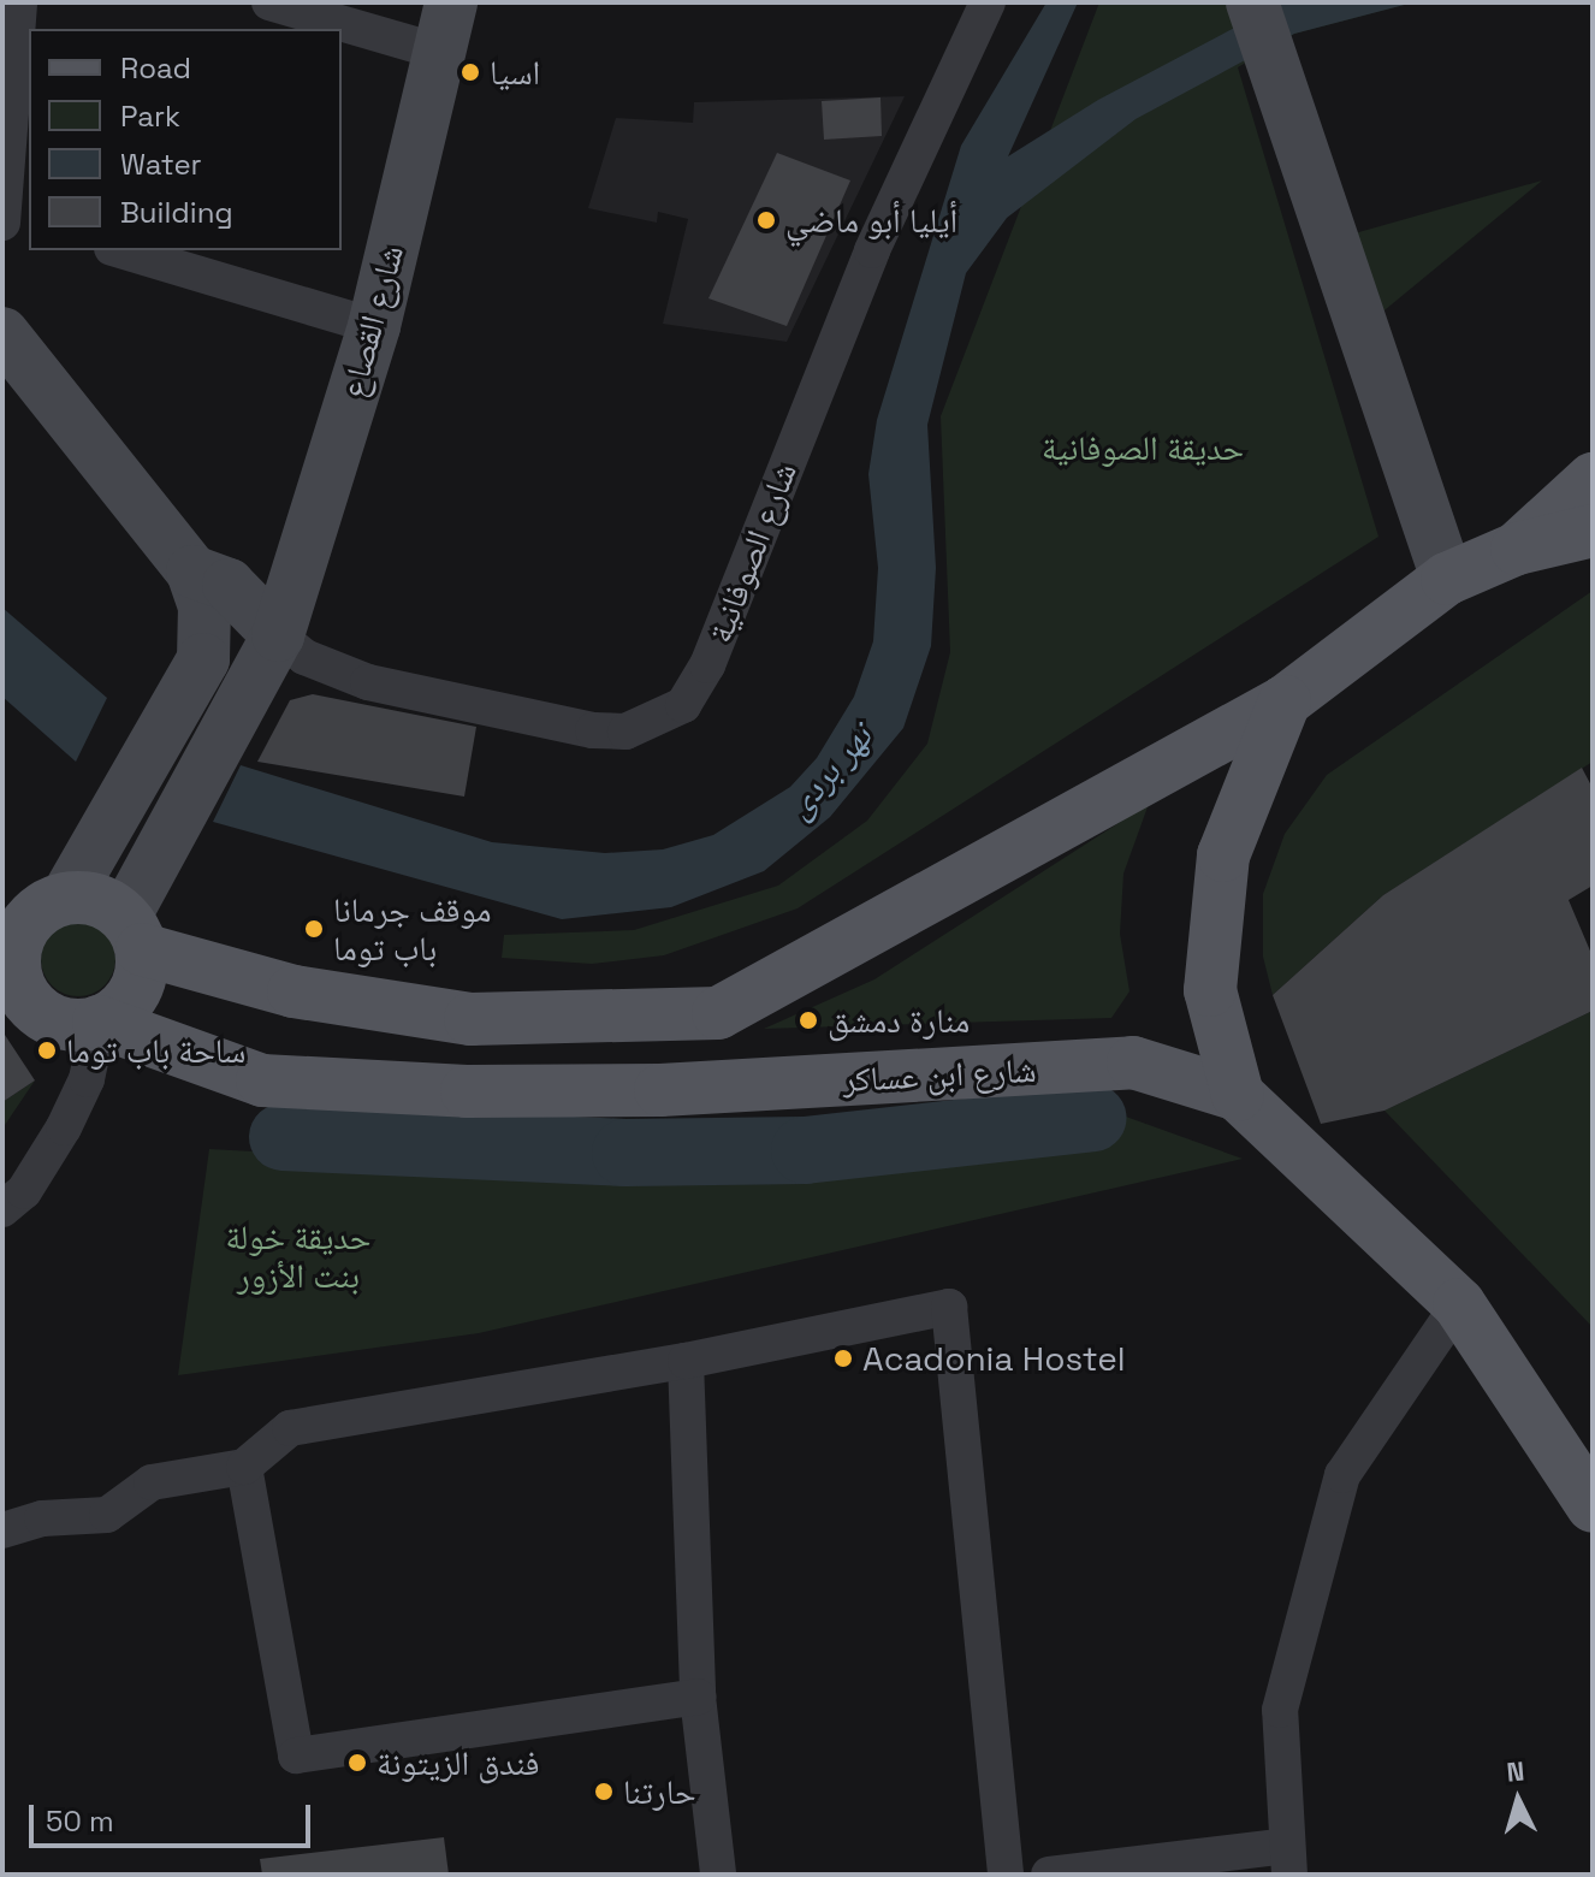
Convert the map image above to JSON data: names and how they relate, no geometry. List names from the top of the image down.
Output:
{
  "streets": {
    "main road": ["شارع ابن عساكر"],
    "street": ["شارع القصاع", "شارع الصوفانية"]
  },
  "crossings": [
    ["شارع القصاع", "شارع الصوفانية"],
    ["شارع القصاع", "شارع ابن عساكر"]
  ],
  "water": ["نهر بردى"],
  "parks": ["حديقة الصوفانية", "حديقة خولة بنت الأزور"],
  "places": [
    "اسيا",
    "أيليا أبو ماضي",
    "موقف جرمانا باب توما",
    "منارة دمشق",
    "ساحة باب توما",
    "Acadonia Hostel",
    "فندق الزيتونة",
    "حارتنا"
  ],
  "legend": [
    "Road",
    "Park",
    "Water",
    "Building"
  ],
  "scale_bar": "50 m",
  "north": "top"
}
